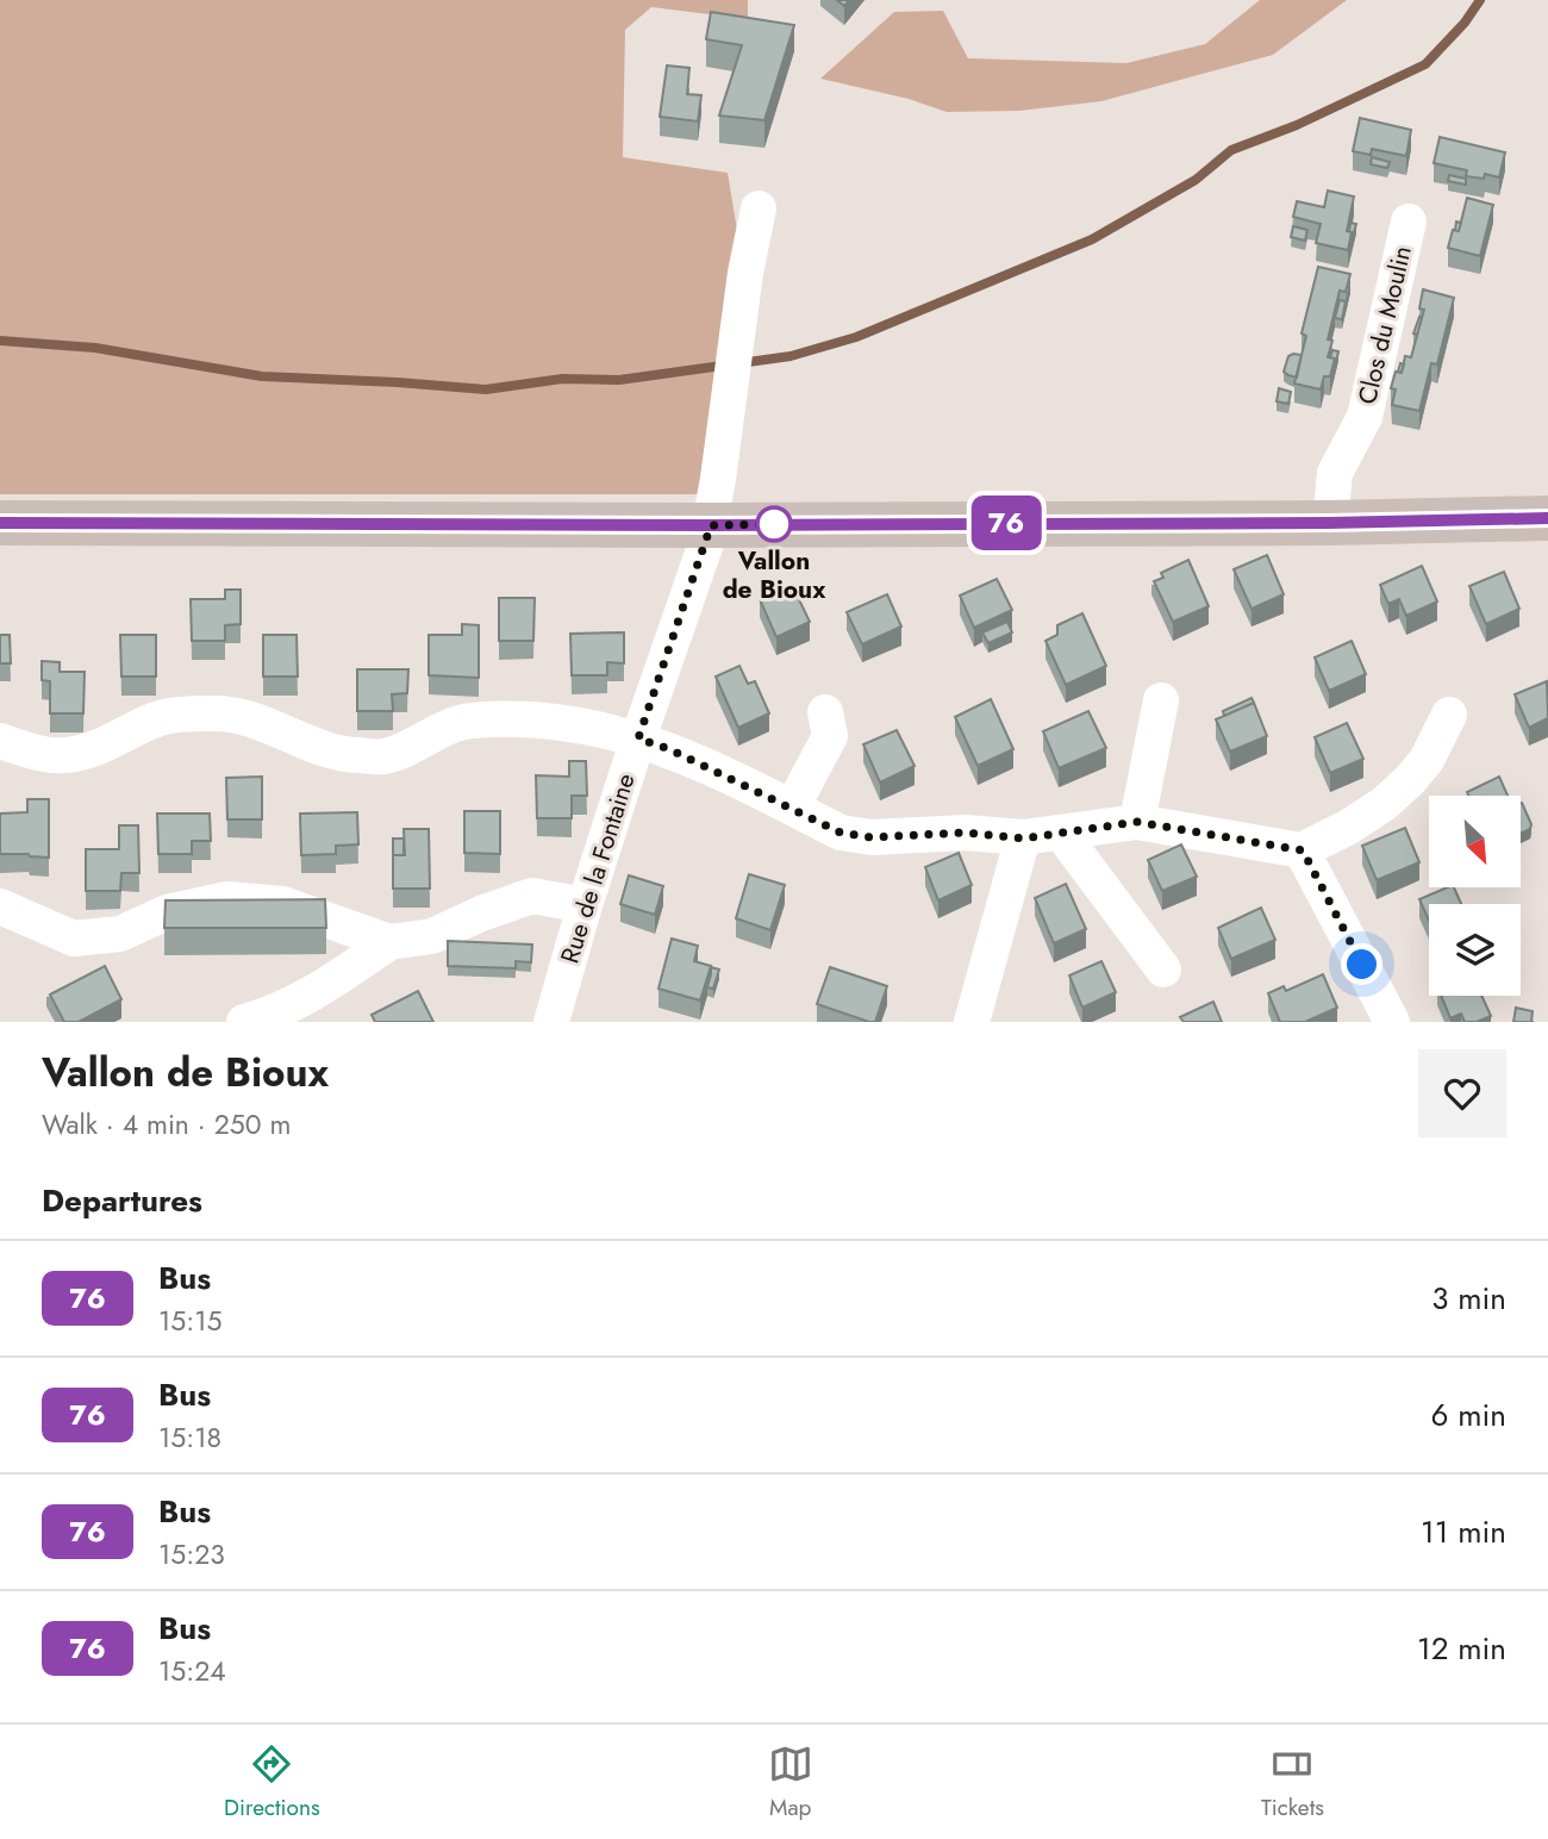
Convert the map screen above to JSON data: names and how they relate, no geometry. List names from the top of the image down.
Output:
{
  "streets": {
    "street": ["Clos du Moulin", "Rue de la Fontaine"]
  },
  "places": ["Vallon de Bioux"],
  "lines": ["bus line 76"],
  "north": "bottom right",
  "page": {
    "on_map": "76",
    "heading": [
      ["Vallon de Bioux", "Walk · 4 min · 250 m"],
      "Departures"
    ],
    "list": [
      {
        "mark": "76",
        "name": "Bus",
        "note": "15:15",
        "value": "3 min"
      },
      {
        "mark": "76",
        "name": "Bus",
        "note": "15:18",
        "value": "6 min"
      },
      {
        "mark": "76",
        "name": "Bus",
        "note": "15:23",
        "value": "11 min"
      },
      {
        "mark": "76",
        "name": "Bus",
        "note": "15:24",
        "value": "12 min"
      }
    ],
    "tabs": ["Directions", "Map", "Tickets"]
  }
}
